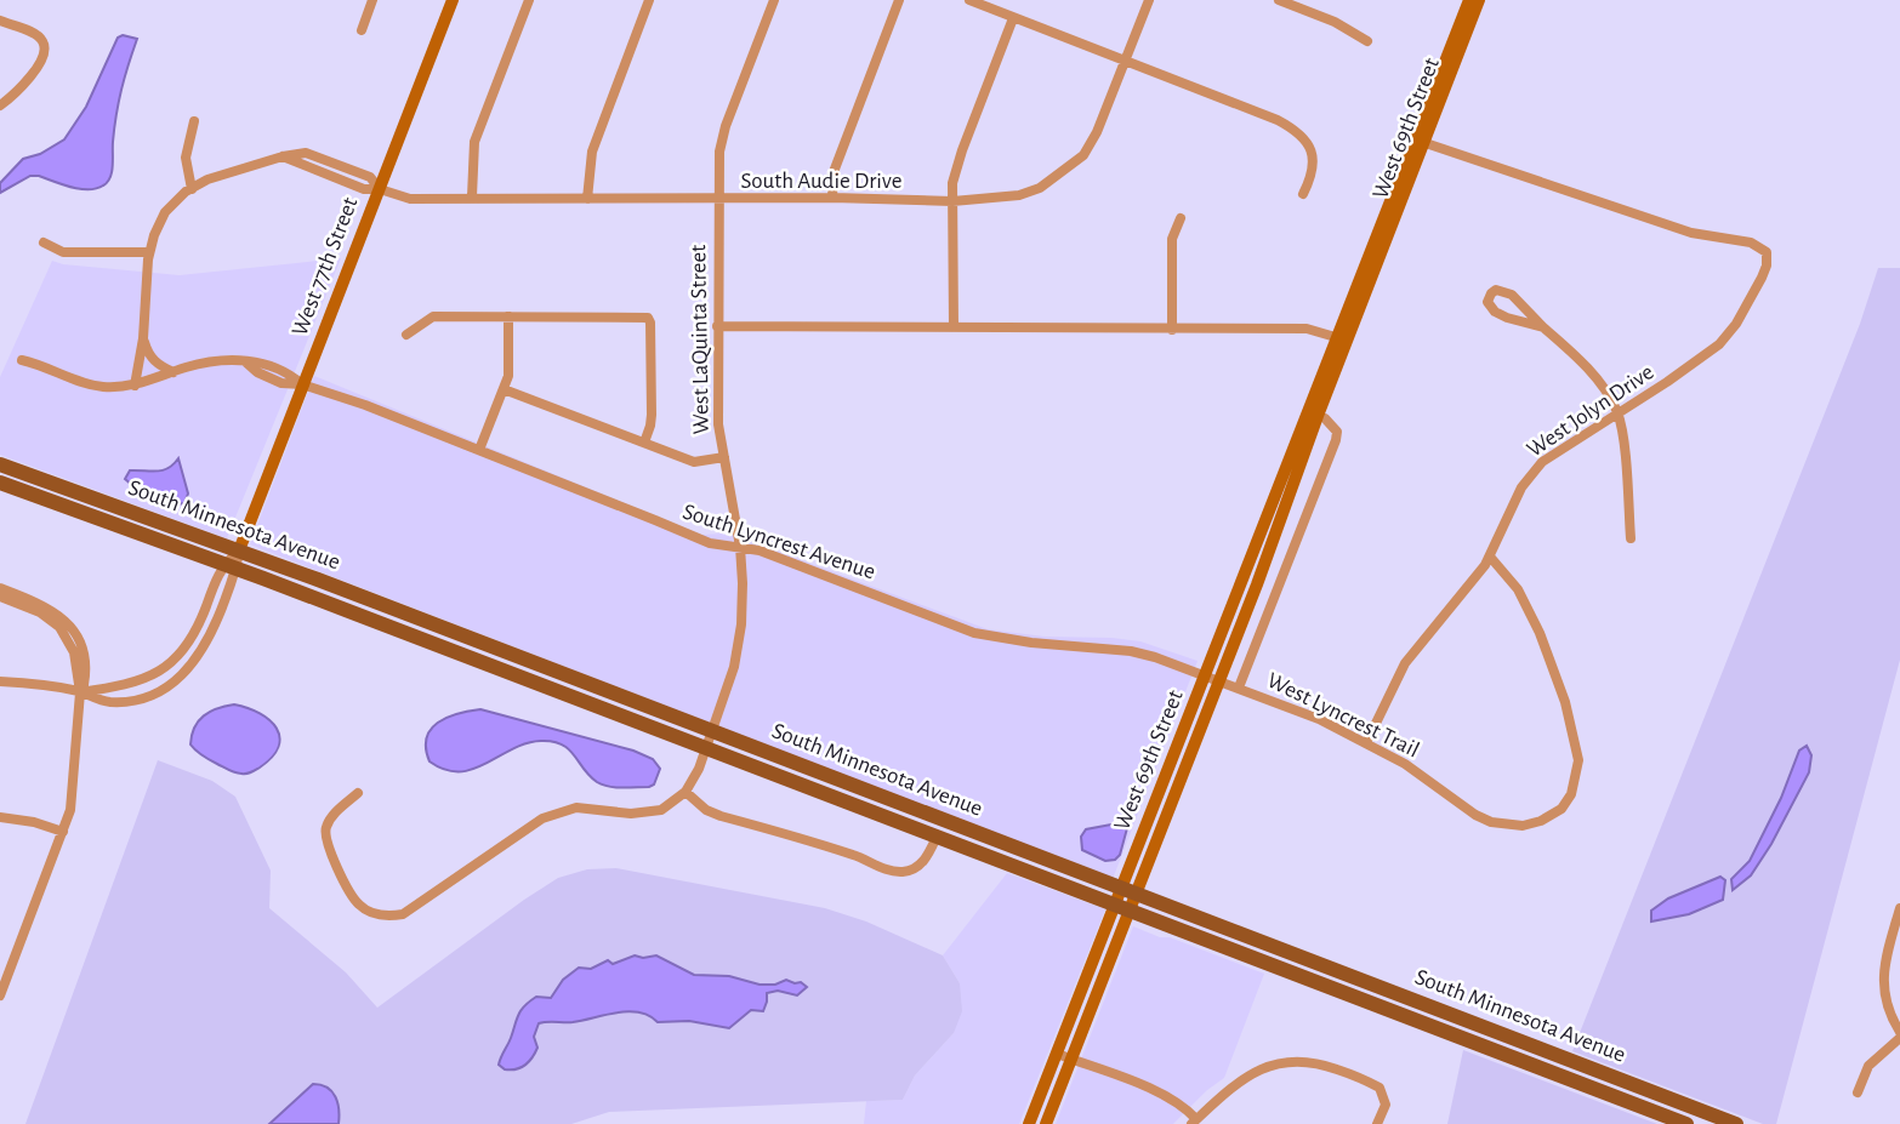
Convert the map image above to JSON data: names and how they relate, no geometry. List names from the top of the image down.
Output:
{
  "streets": {
    "main road": ["West 69th Street", "West 77th Street", "South Minnesota Avenue"],
    "street": [
      "South Audie Drive",
      "West LaQuinta Street",
      "West Jolyn Drive",
      "South Lyncrest Avenue",
      "West Lyncrest Trail"
    ]
  },
  "crossings": [
    ["West 69th Street", "West Jolyn Drive"],
    ["West 69th Street", "South Minnesota Avenue"],
    ["West 69th Street", "South Lyncrest Avenue"],
    ["West 69th Street", "West Lyncrest Trail"],
    ["South Audie Drive", "West 77th Street"],
    ["South Audie Drive", "West LaQuinta Street"],
    ["West 77th Street", "South Minnesota Avenue"],
    ["West 77th Street", "South Lyncrest Avenue"],
    ["West LaQuinta Street", "South Minnesota Avenue"],
    ["West LaQuinta Street", "South Lyncrest Avenue"],
    ["West Jolyn Drive", "West Lyncrest Trail"],
    ["South Lyncrest Avenue", "West Lyncrest Trail"]
  ]
}
